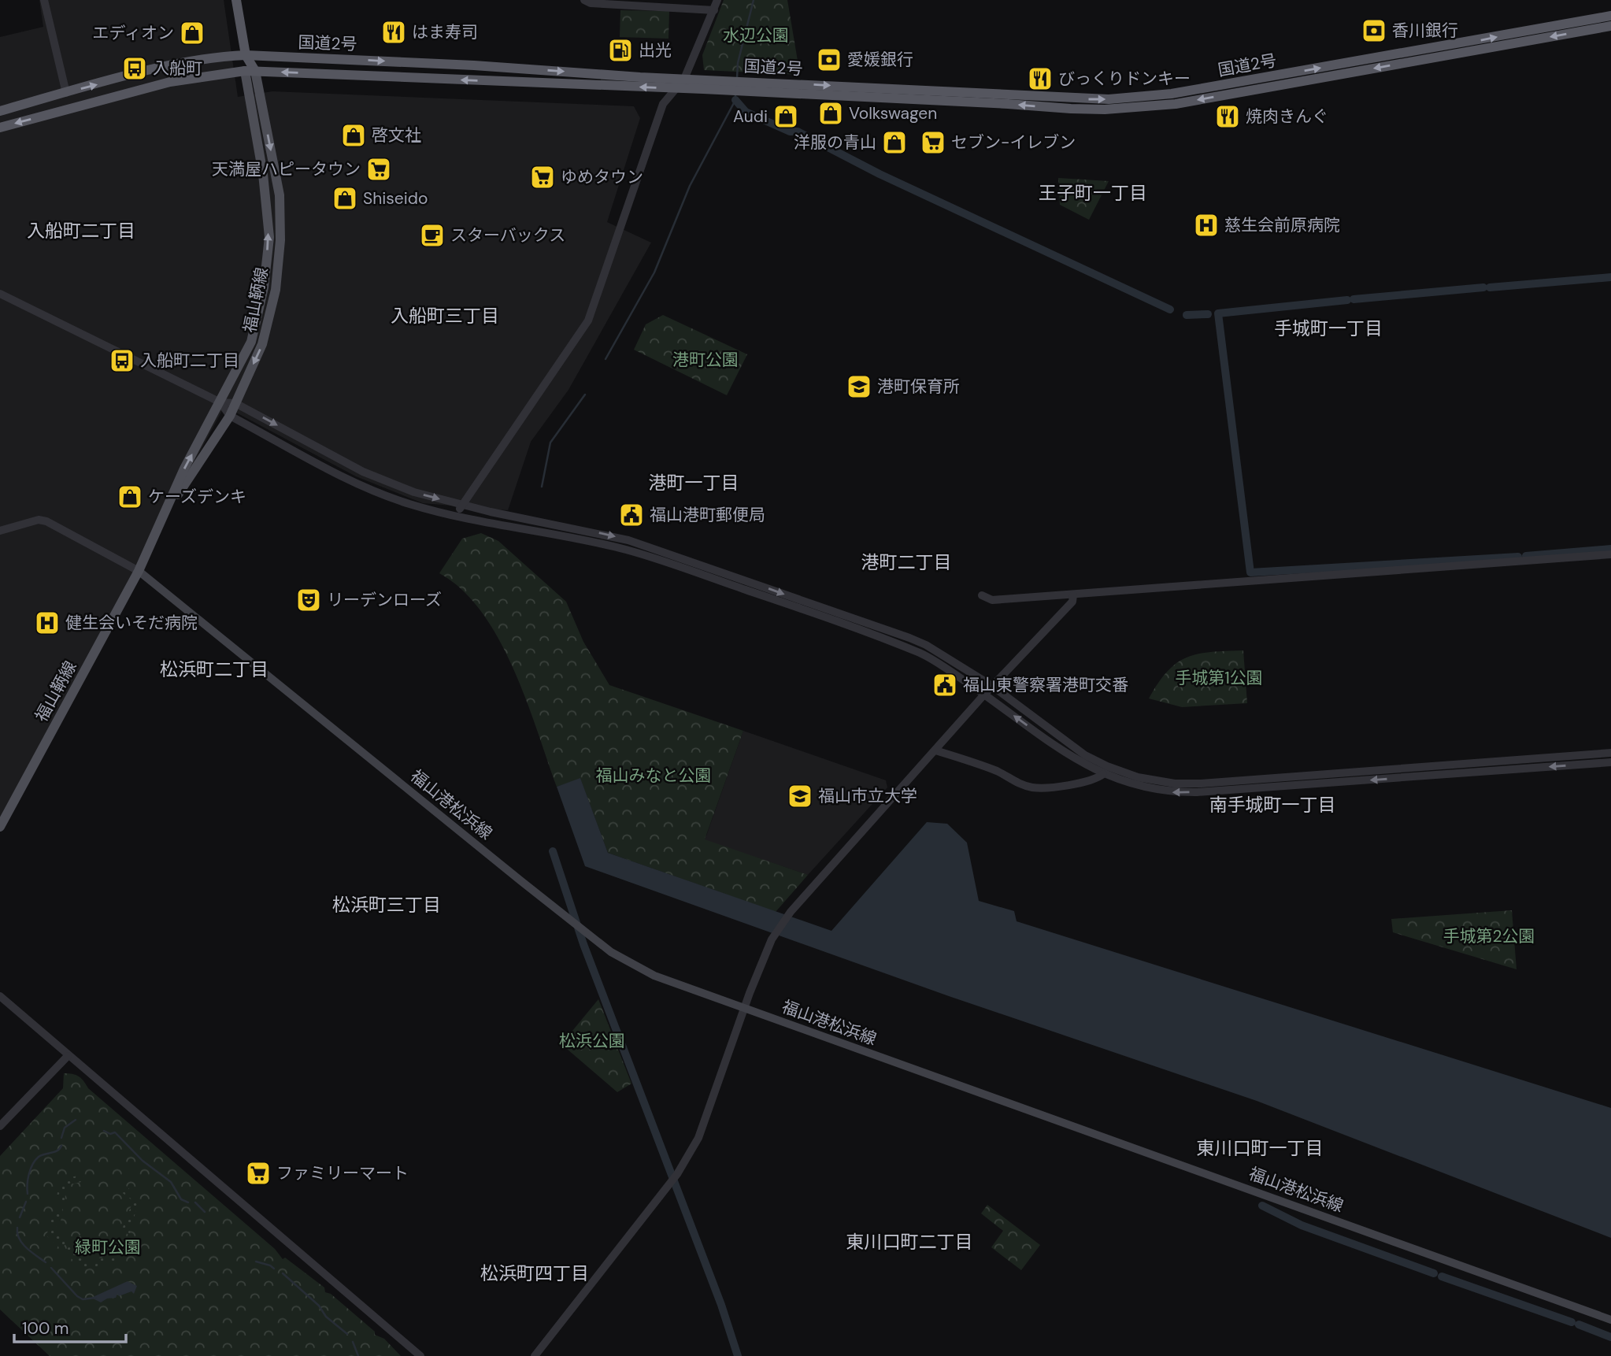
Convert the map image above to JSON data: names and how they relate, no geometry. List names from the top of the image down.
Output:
{
  "streets": {
    "highway": ["国道2号"],
    "main road": ["福山鞆線", "福山港松浜線"]
  },
  "crossings": [
    ["国道2号", "福山鞆線"],
    ["福山鞆線", "福山港松浜線"]
  ],
  "districts": [
    "王子町一丁目",
    "入船町二丁目",
    "入船町三丁目",
    "手城町一丁目",
    "港町一丁目",
    "港町二丁目",
    "松浜町二丁目",
    "南手城町一丁目",
    "松浜町三丁目",
    "東川口町一丁目",
    "東川口町二丁目",
    "松浜町四丁目"
  ],
  "parks": [
    "水辺公園",
    "港町公園",
    "手城第1公園",
    "福山みなと公園",
    "手城第2公園",
    "松浜公園",
    "緑町公園"
  ],
  "places": {
    "bank": ["香川銀行", "愛媛銀行"],
    "restaurant": ["はま寿司", "びっくりドンキー", "焼肉きんぐ"],
    "shop": [
      "エディオン",
      "Volkswagen",
      "Audi",
      "啓文社",
      "洋服の青山",
      "Shiseido",
      "ケーズデンキ"
    ],
    "fuel station": ["出光"],
    "bus stop": ["入船町", "入船町二丁目"],
    "supermarket": [
      "セブン-イレブン",
      "天満屋ハピータウン",
      "ゆめタウン",
      "ファミリーマート"
    ],
    "hospital": ["慈生会前原病院", "健生会いそだ病院"],
    "cafe": ["スターバックス"],
    "school or university": ["港町保育所", "福山市立大学"],
    "public building": ["福山港町郵便局", "福山東警察署港町交番"],
    "theatre": ["リーデンローズ"]
  },
  "scale_bar": "100 m"
}
